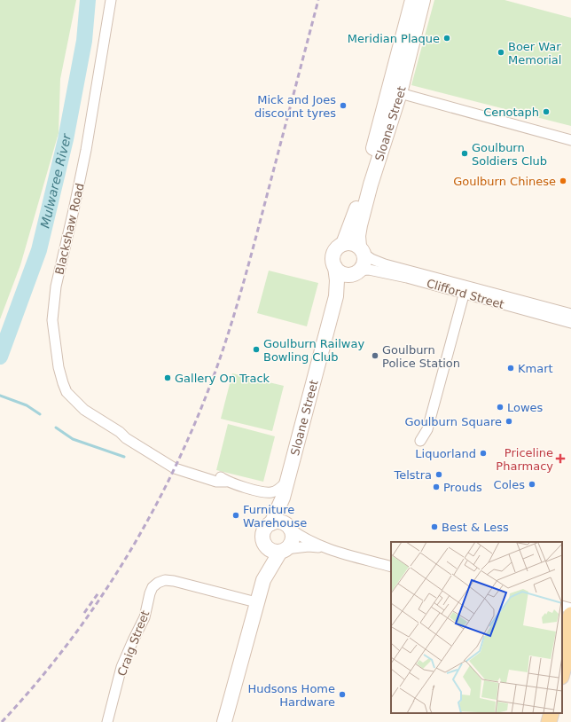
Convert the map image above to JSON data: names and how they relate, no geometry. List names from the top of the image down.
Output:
{
  "streets": {
    "street": [
      "Sloane Street",
      "Blackshaw Road",
      "Clifford Street",
      "Craig Street"
    ]
  },
  "crossings": [
    ["Sloane Street", "Blackshaw Road"],
    ["Sloane Street", "Clifford Street"]
  ],
  "water": ["Mulwaree River"],
  "places": {
    "other": [
      "Meridian Plaque",
      "Boer War Memorial",
      "Mick and Joes discount tyres",
      "Cenotaph",
      "Goulburn Soldiers Club",
      "Goulburn Chinese",
      "Goulburn Railway Bowling Club",
      "Goulburn Police Station",
      "Kmart",
      "Gallery On Track",
      "Lowes",
      "Goulburn Square",
      "Liquorland",
      "Telstra",
      "Coles",
      "Prouds",
      "Furniture Warehouse",
      "Best & Less",
      "Hudsons Home Hardware"
    ],
    "health": ["Priceline Pharmacy"]
  }
}
